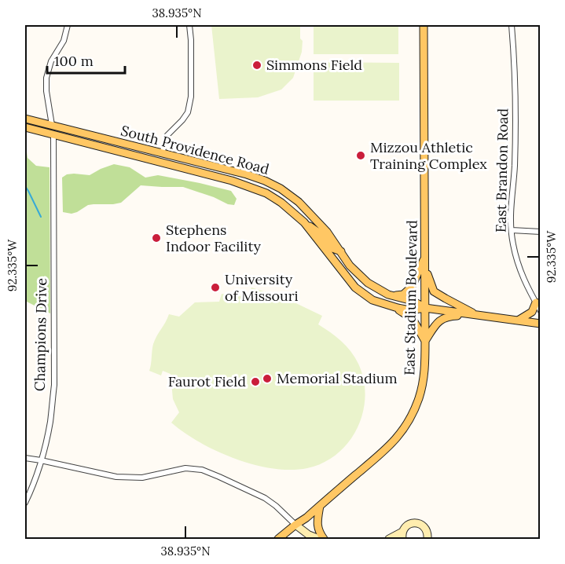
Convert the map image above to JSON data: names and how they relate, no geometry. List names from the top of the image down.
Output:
{
  "streets": {
    "main road": ["South Providence Road", "East Stadium Boulevard"],
    "street": ["East Brandon Road", "Champions Drive"]
  },
  "crossings": [
    ["South Providence Road", "East Stadium Boulevard"],
    ["South Providence Road", "Champions Drive"]
  ],
  "places": [
    "Simmons Field",
    "Mizzou Athletic Training Complex",
    "Stephens Indoor Facility",
    "University of Missouri",
    "Memorial Stadium",
    "Faurot Field"
  ],
  "scale_bar": "100 m",
  "coordinates": ["38.935°N", "92.335°W"]
}
